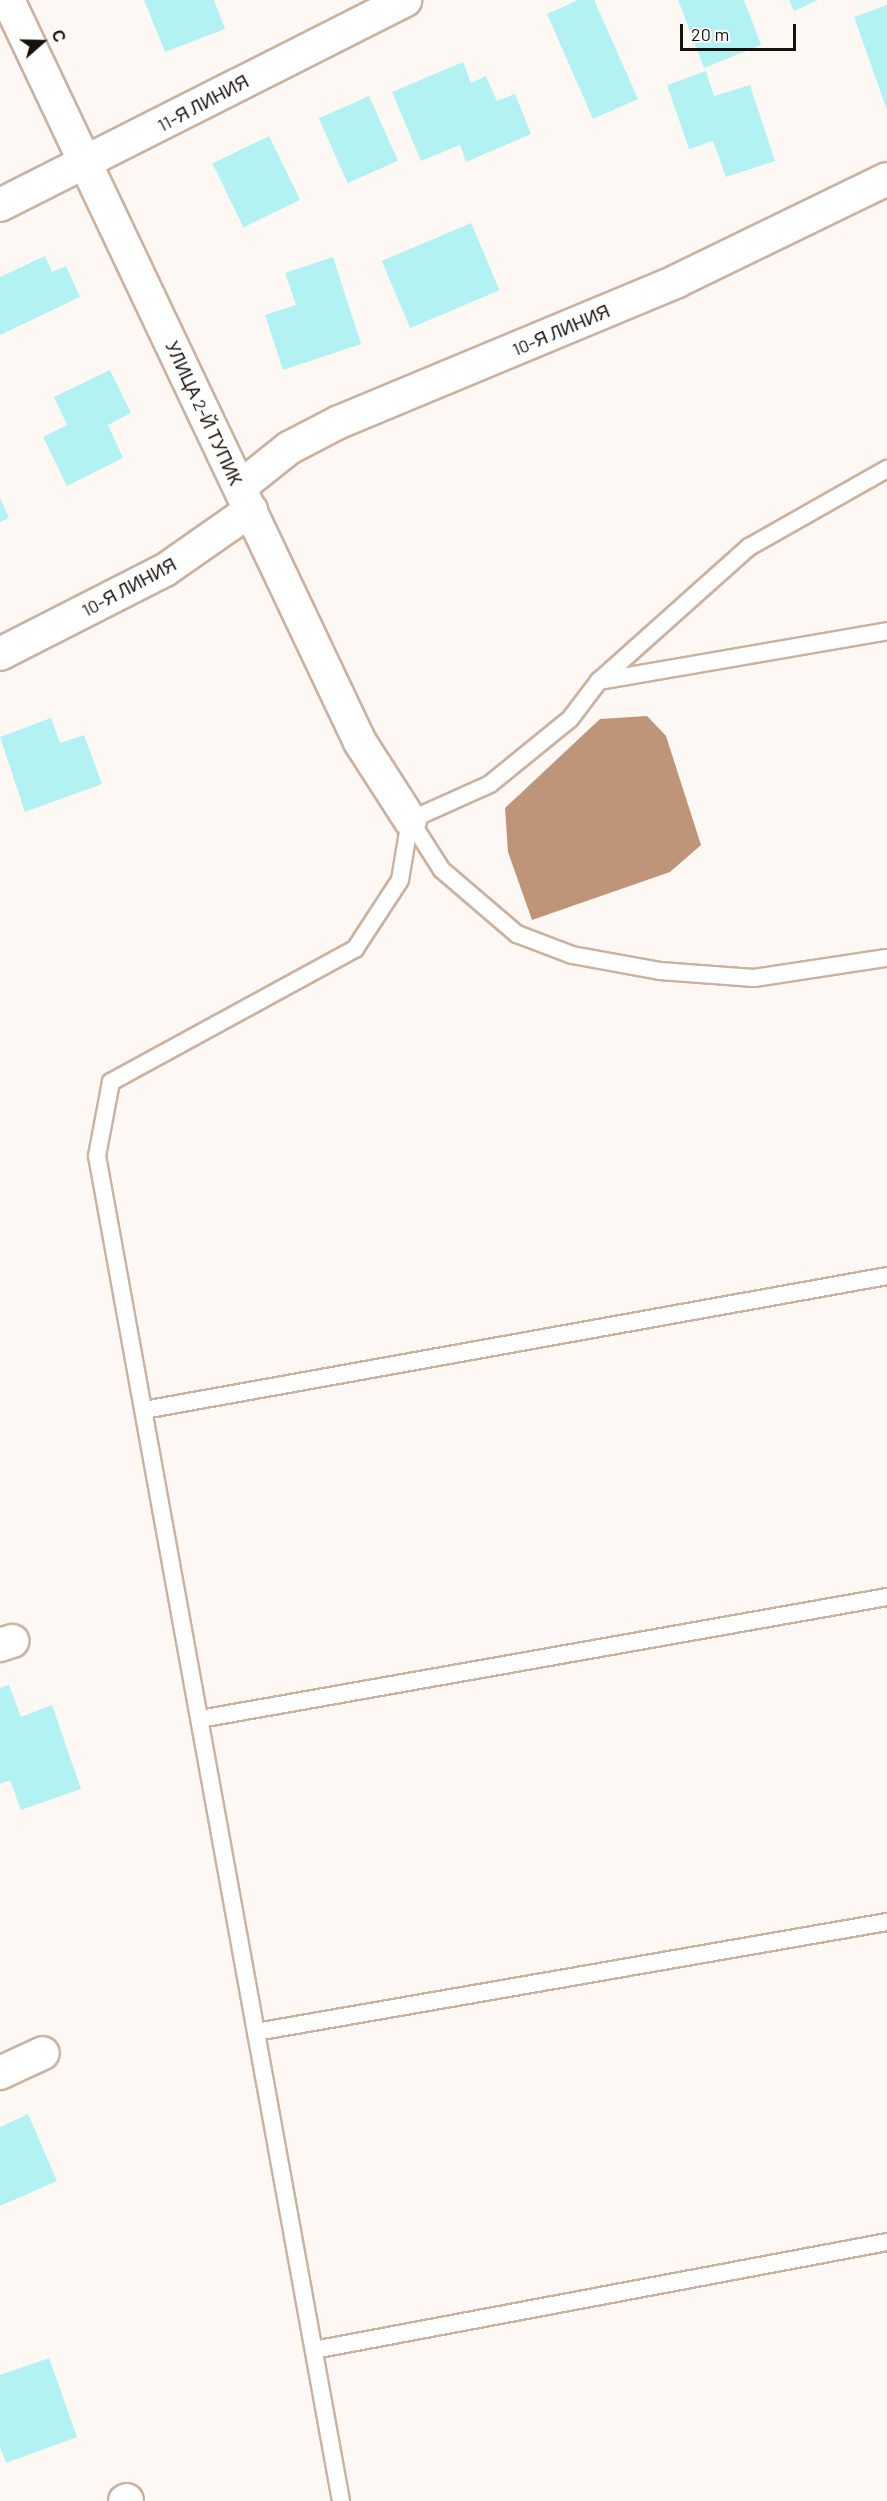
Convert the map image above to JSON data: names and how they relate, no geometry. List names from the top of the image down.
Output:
{
  "streets": {
    "street": ["11-Я ЛИНИЯ", "10-Я ЛИНИЯ", "УЛИЦА 2-Й ТУПИК"]
  },
  "crossings": [
    ["11-Я ЛИНИЯ", "УЛИЦА 2-Й ТУПИК"],
    ["10-Я ЛИНИЯ", "УЛИЦА 2-Й ТУПИК"]
  ],
  "scale_bar": "20 m",
  "north": "right"
}
